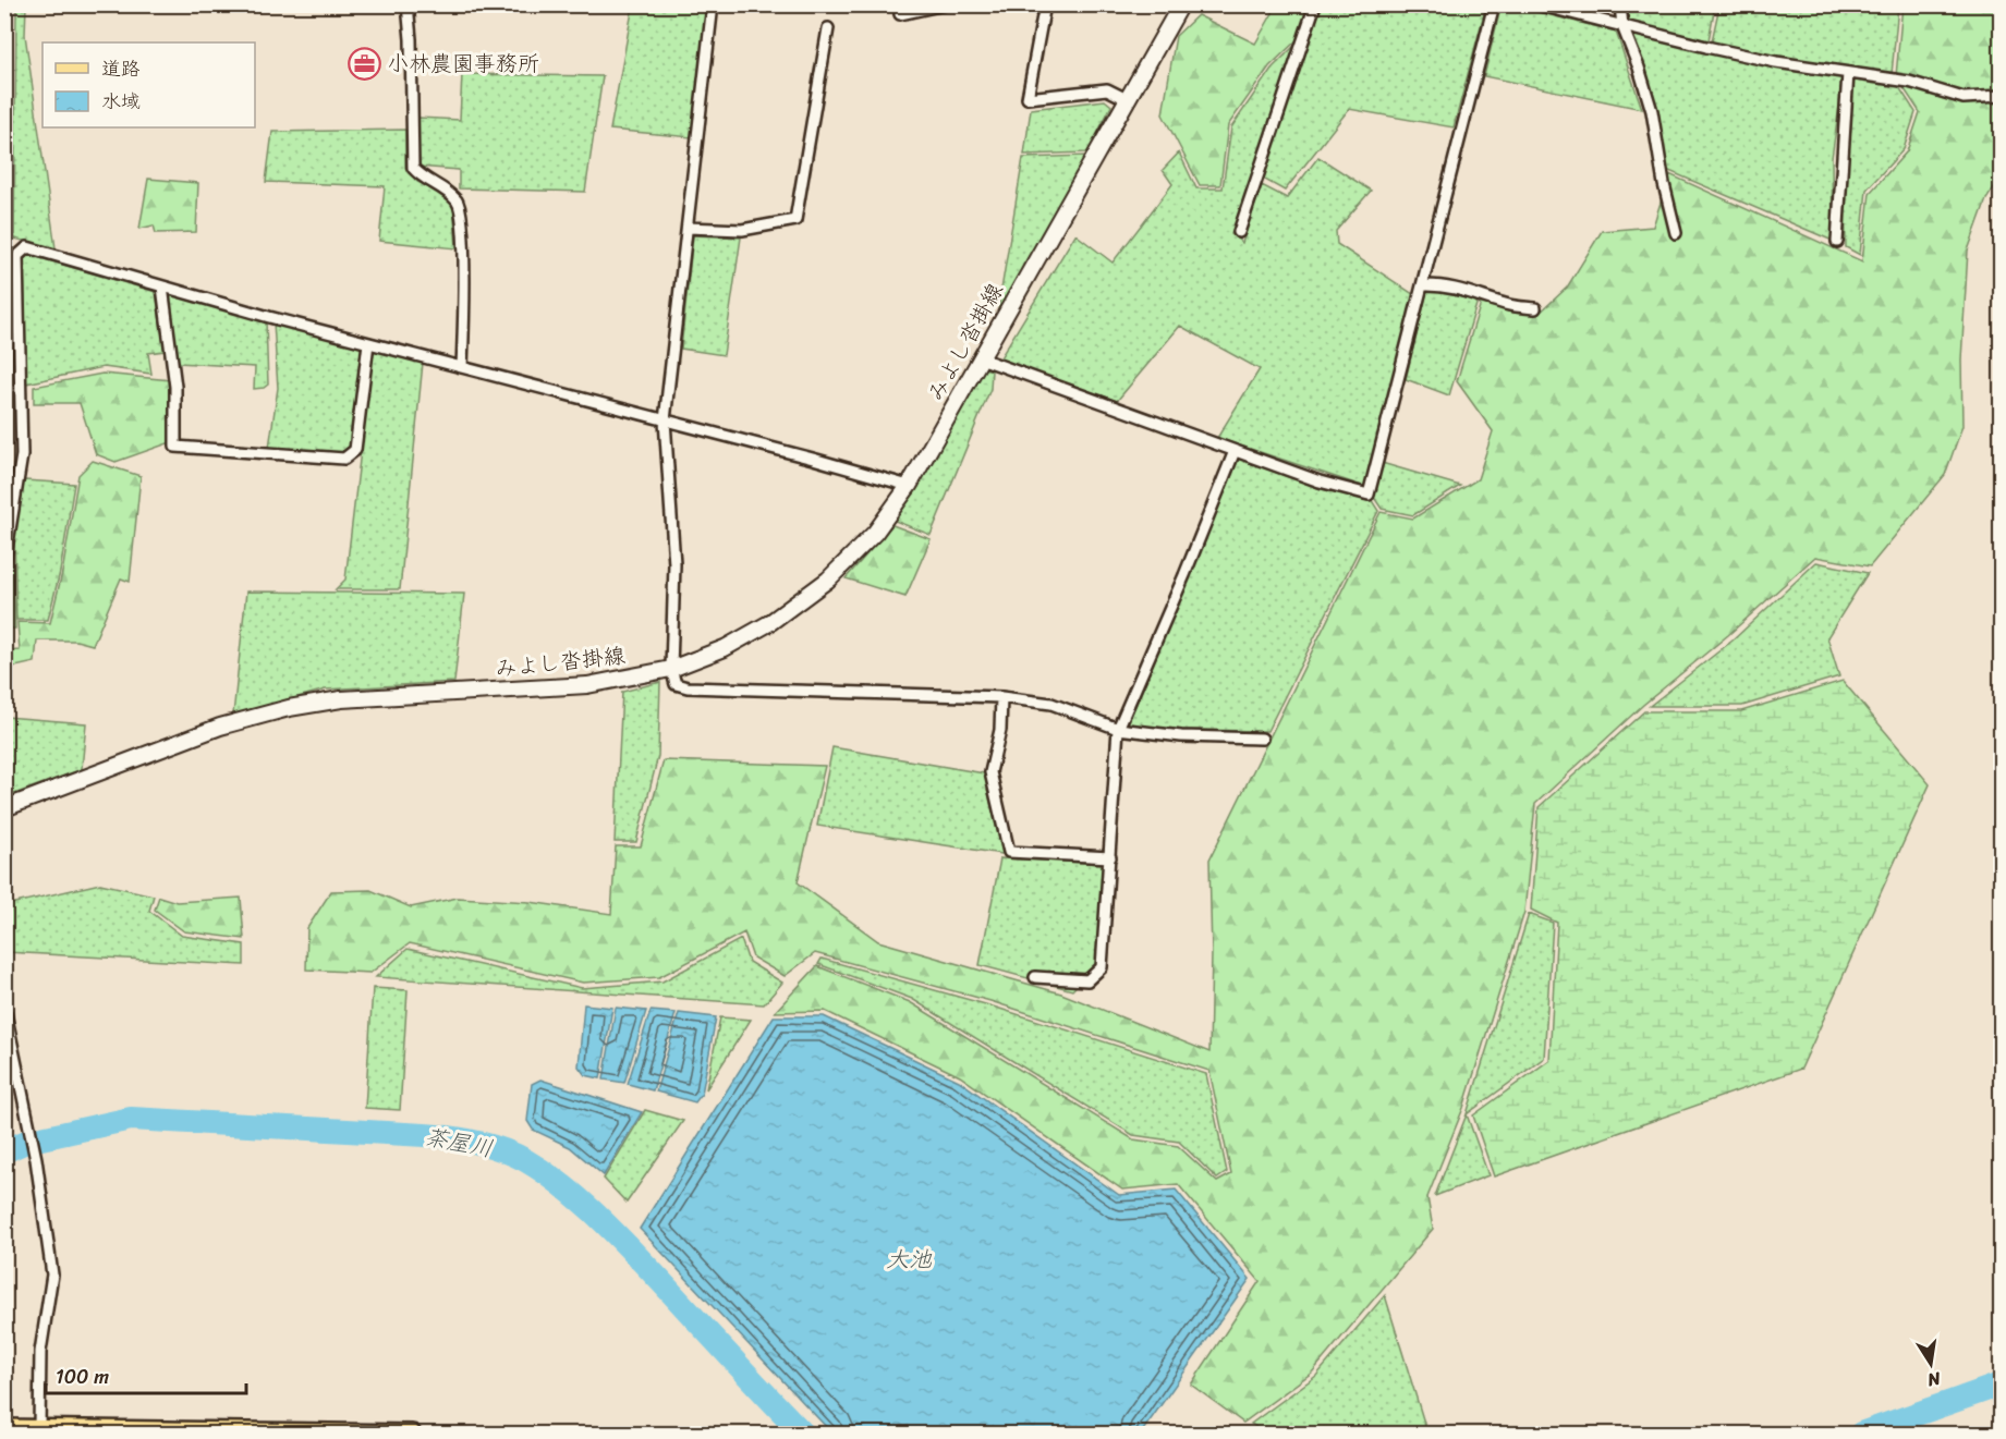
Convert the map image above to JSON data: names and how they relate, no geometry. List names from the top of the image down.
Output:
{
  "streets": {
    "main road": ["みよし沓掛線"]
  },
  "water": ["茶屋川", "大池"],
  "places": {
    "office": ["小林農園事務所"]
  },
  "legend": ["道路", "水域"],
  "scale_bar": "100 m",
  "north": "bottom"
}
